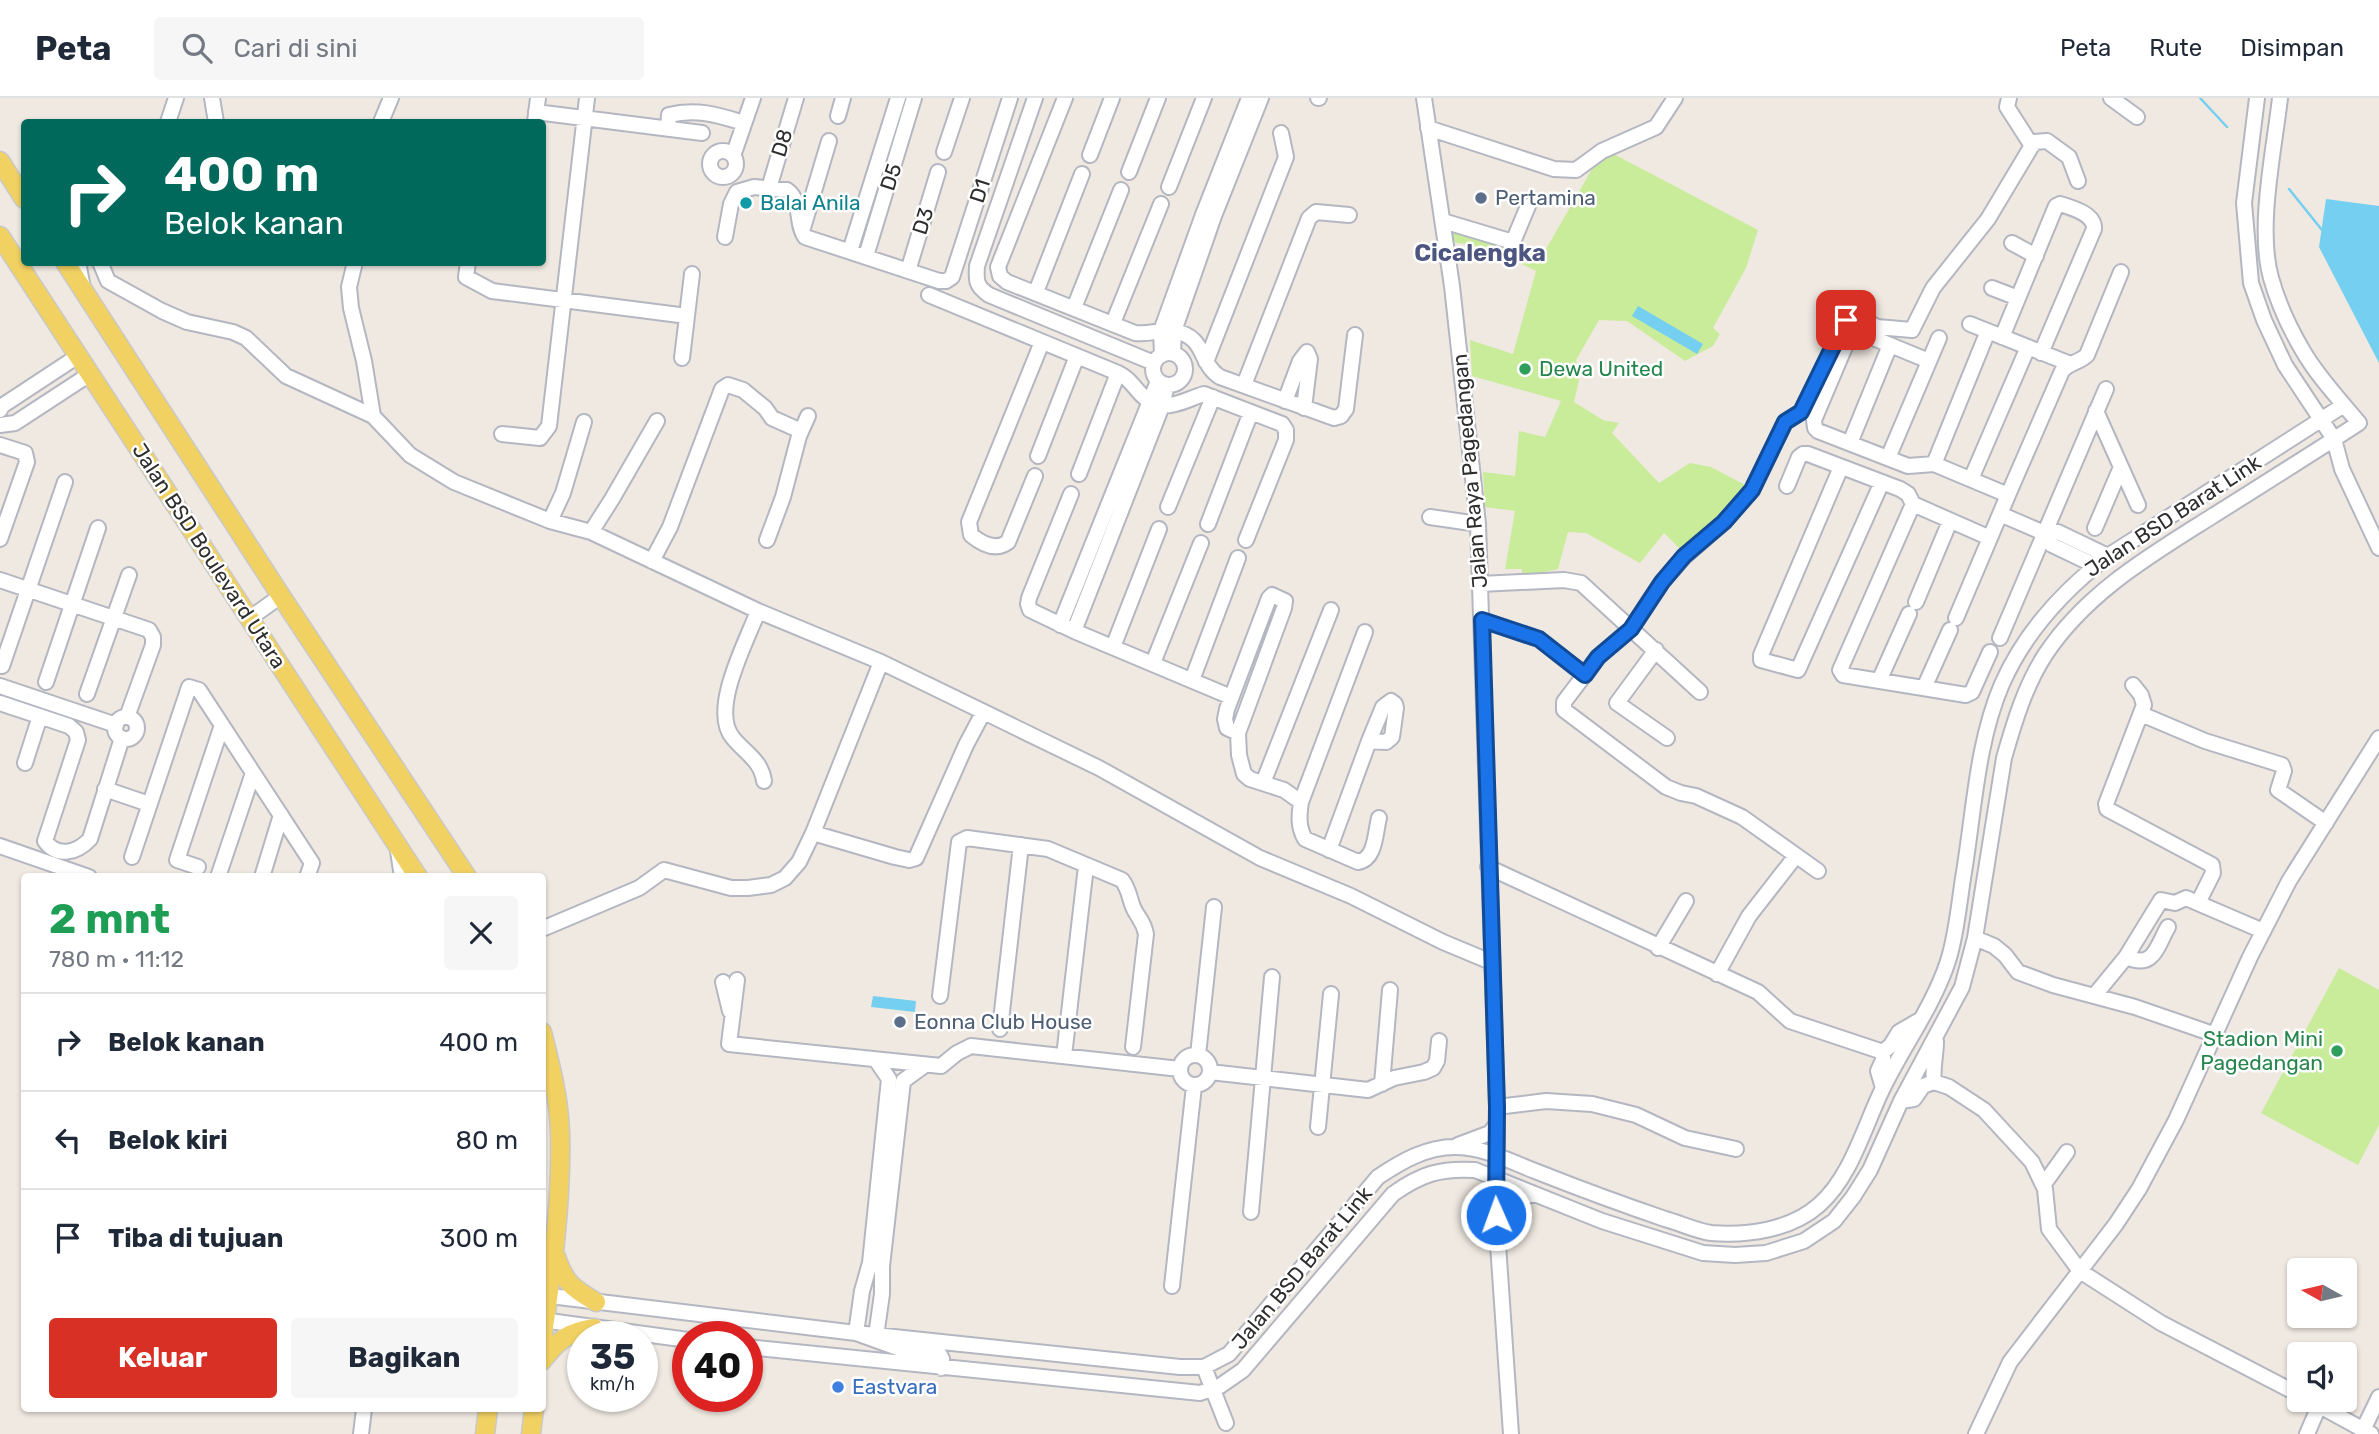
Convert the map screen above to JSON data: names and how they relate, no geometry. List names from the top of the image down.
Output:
{
  "streets": {
    "main road": ["Jalan BSD Boulevard Utara"],
    "street": [
      "D8",
      "D5",
      "D1",
      "D3",
      "Jalan Raya Pagedangan",
      "Jalan BSD Barat Link"
    ]
  },
  "crossings": [
    ["D1", "D3"],
    ["Jalan Raya Pagedangan", "Jalan BSD Barat Link"]
  ],
  "districts": ["Cicalengka"],
  "places": [
    "Pertamina",
    "Balai Anila",
    "Dewa United",
    "Eonna Club House",
    "Stadion Mini Pagedangan",
    "Eastvara"
  ],
  "north": "left",
  "page": {
    "header": "Peta",
    "search": "Cari di sini",
    "nav": ["Peta", "Rute", "Disimpan"],
    "turn": ["400 m", "Belok kanan"],
    "heading": ["2 mnt", "780 m · 11:12"],
    "list": [
      {
        "name": "Belok kanan",
        "value": "400 m"
      },
      {
        "name": "Belok kiri",
        "value": "80 m"
      },
      {
        "name": "Tiba di tujuan",
        "value": "300 m"
      }
    ],
    "buttons": ["Keluar", "Bagikan"],
    "speed": "35 km/h",
    "limit": "40"
  }
}
